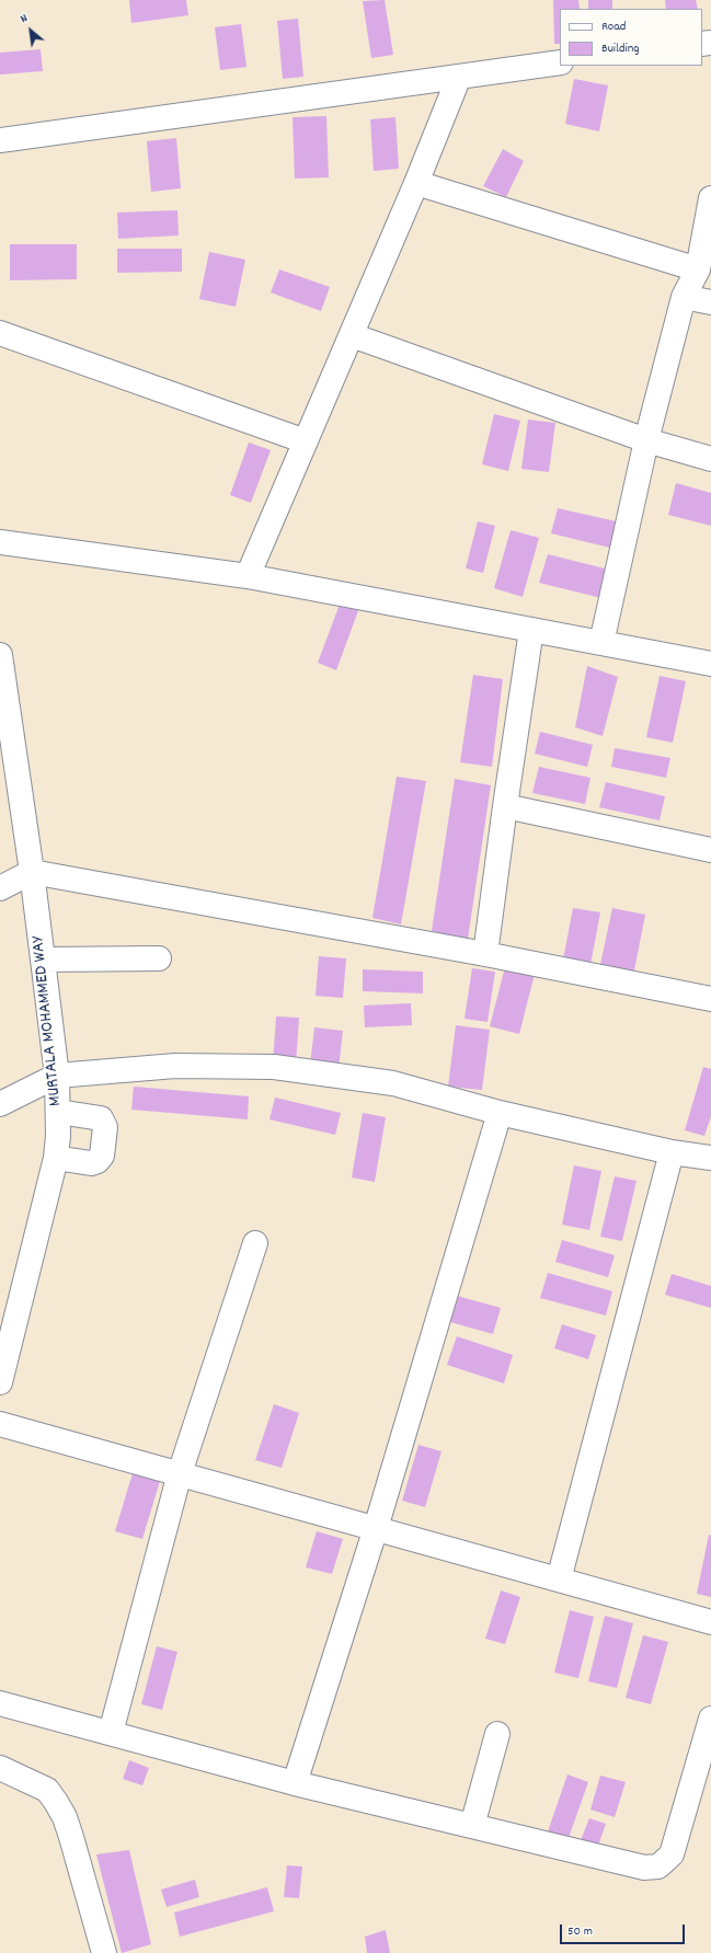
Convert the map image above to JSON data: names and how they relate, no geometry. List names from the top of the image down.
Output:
{
  "streets": {
    "street": ["MURTALA MOHAMMED WAY"]
  },
  "legend": ["Road", "Building"],
  "scale_bar": "50 m",
  "north": "top left"
}
